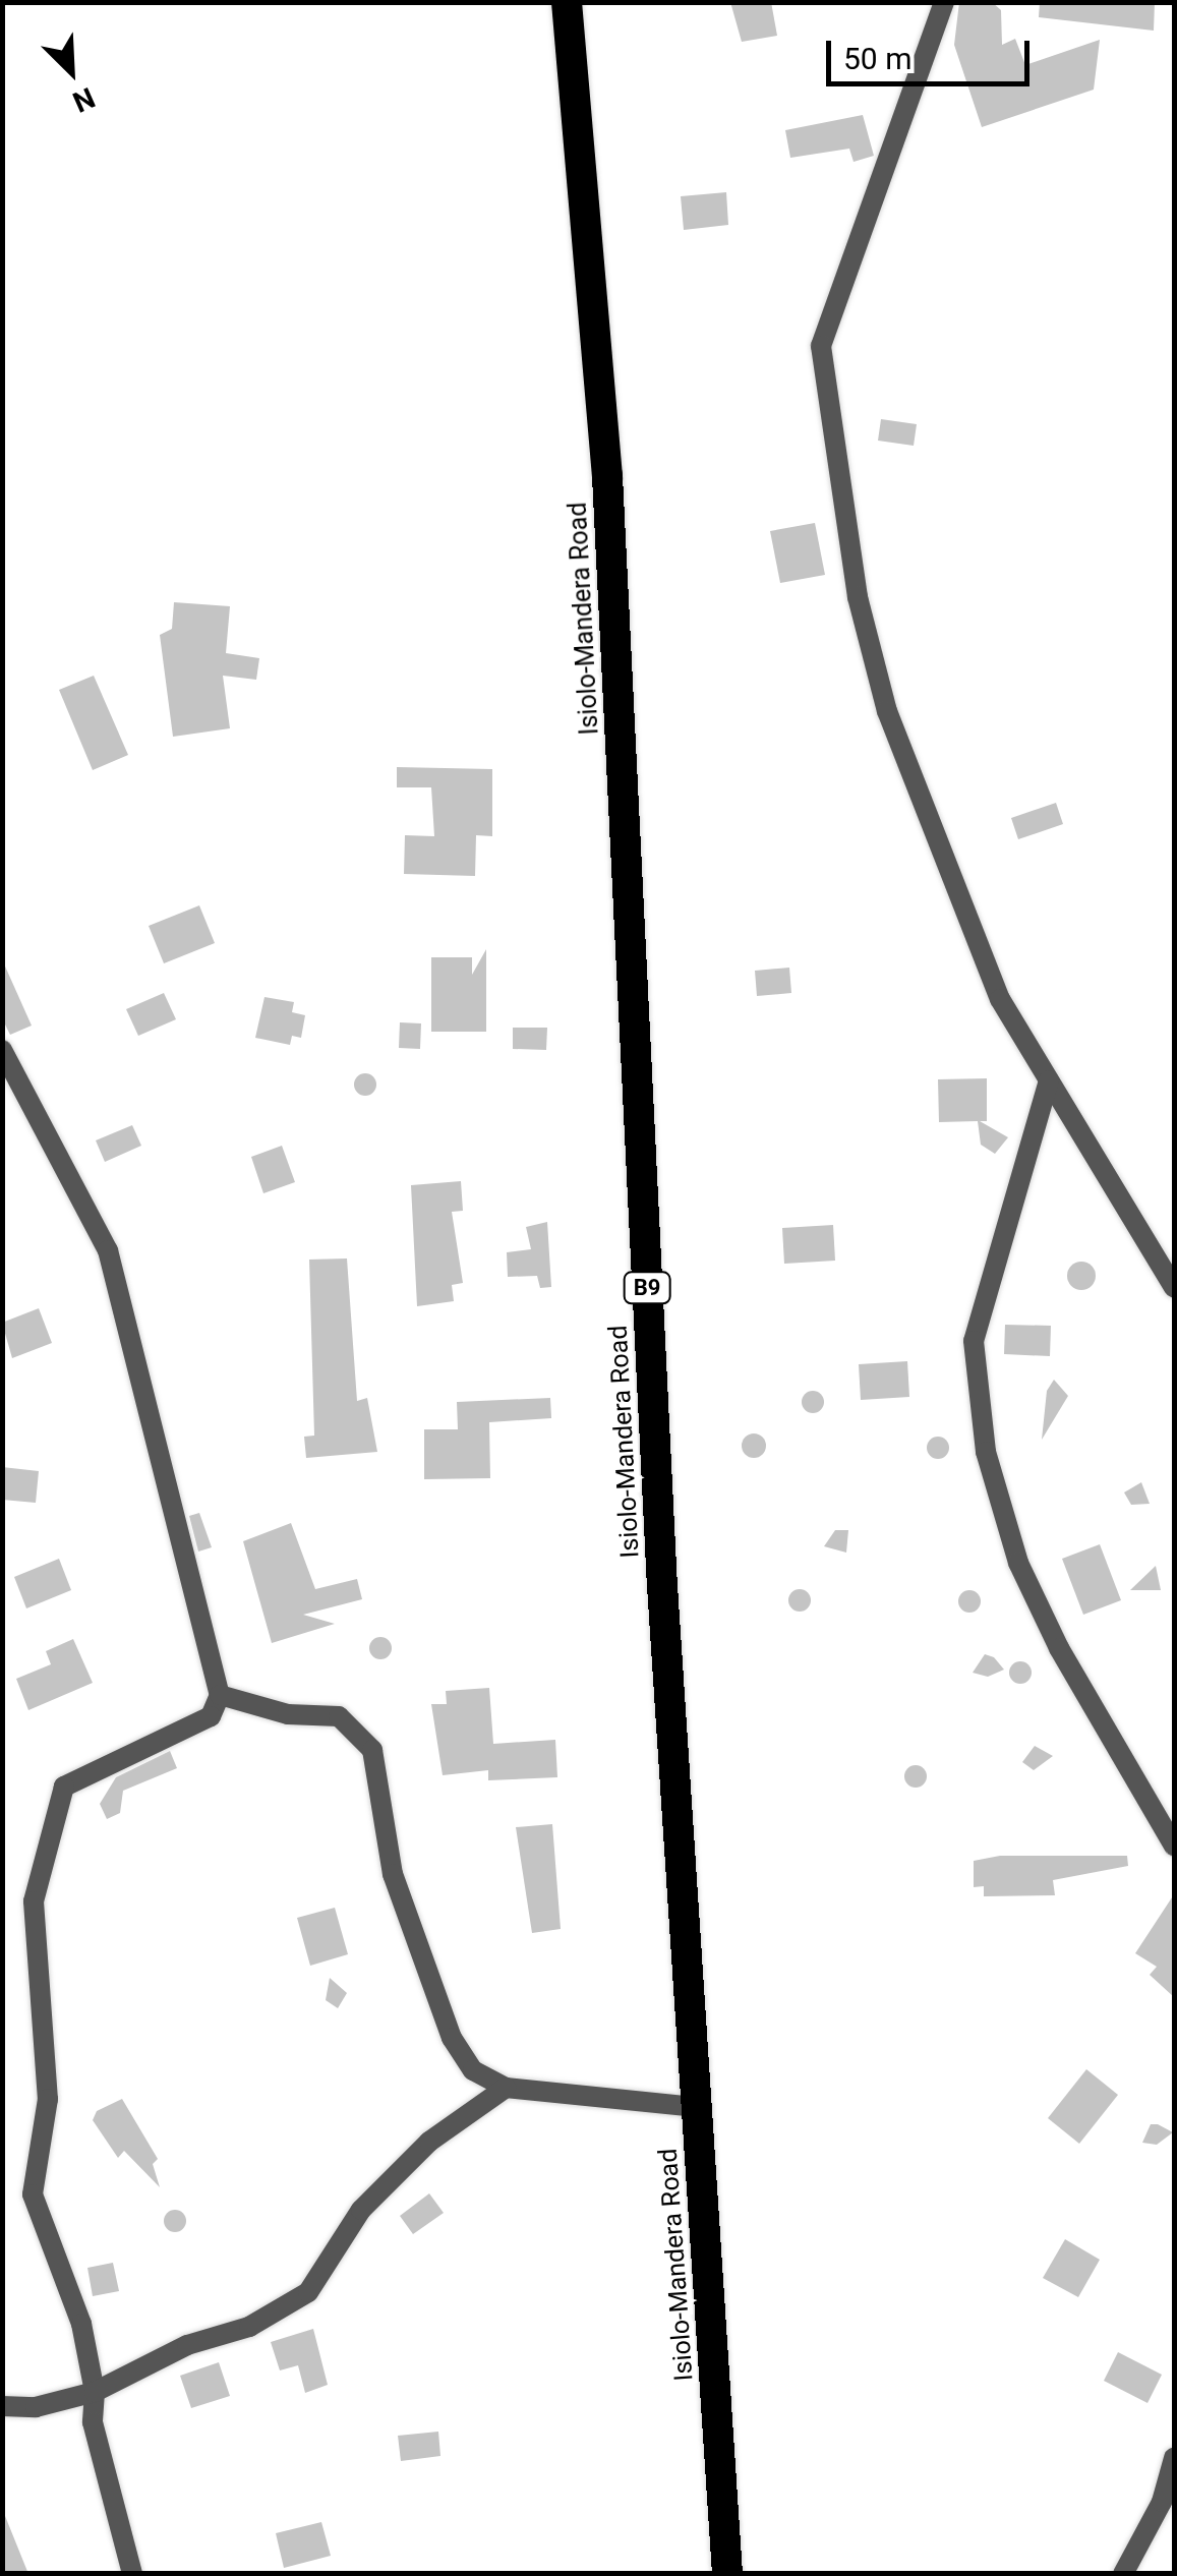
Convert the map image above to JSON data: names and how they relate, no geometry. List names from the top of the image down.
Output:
{
  "streets": {
    "highway": ["Isiolo-Mandera Road", "B9"]
  },
  "scale_bar": "50 m",
  "north": "bottom right"
}
